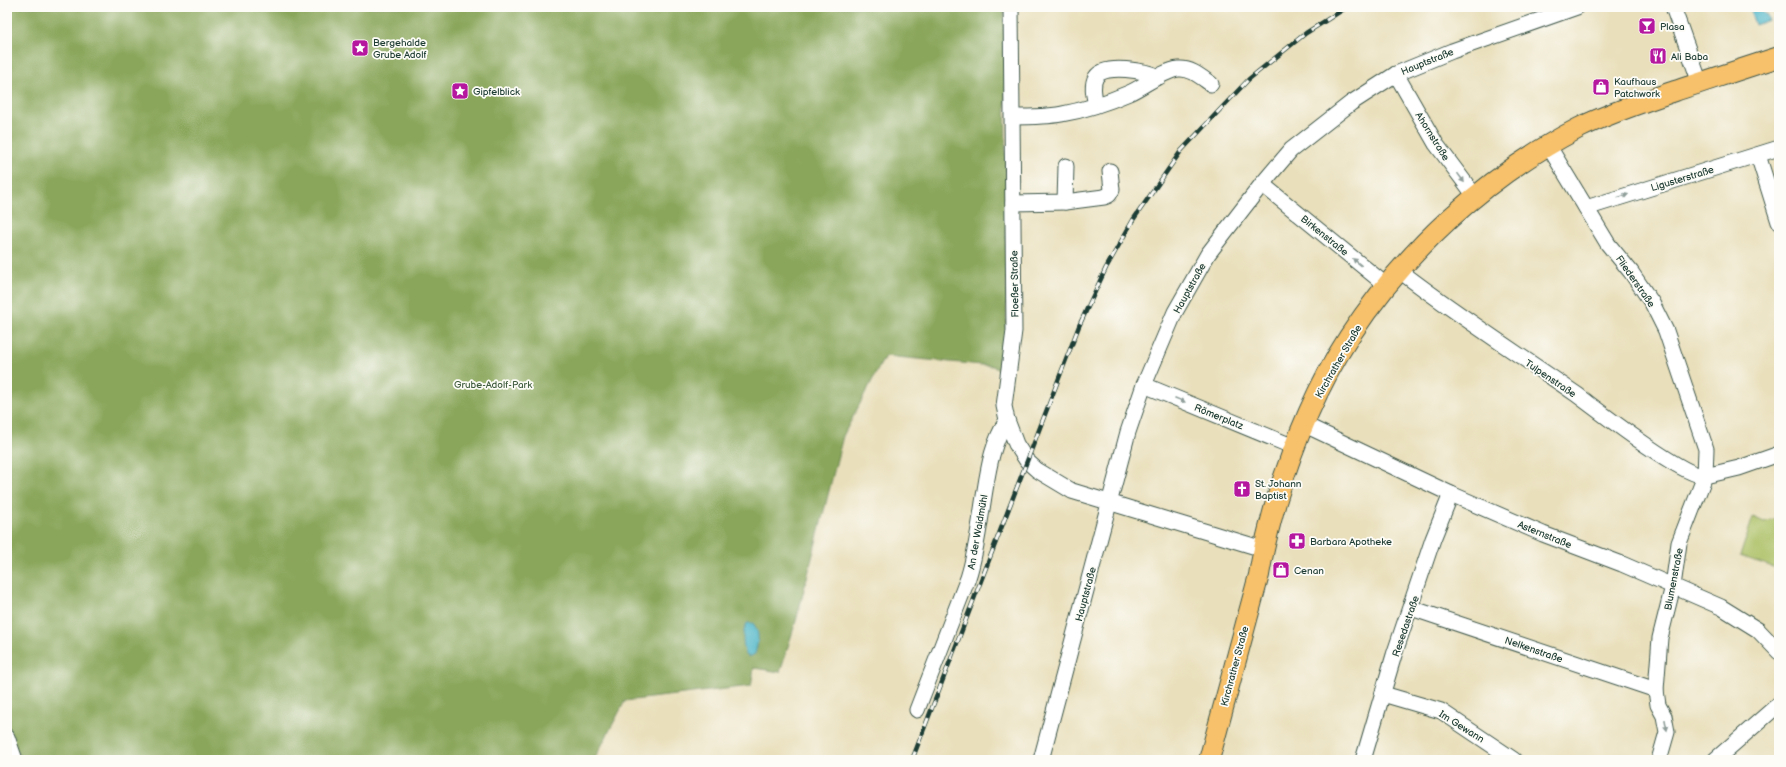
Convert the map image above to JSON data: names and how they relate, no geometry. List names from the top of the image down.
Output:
{
  "streets": {
    "main road": ["Kirchrather Straße"],
    "street": [
      "Hauptstraße",
      "Ahornstraße",
      "Ligusterstraße",
      "Birkenstraße",
      "Fliederstraße",
      "Floeßer Straße",
      "Tulpenstraße",
      "Römerplatz",
      "An der Waidmühl",
      "Asternstraße",
      "Blumenstraße",
      "Resedastraße",
      "Nelkenstraße",
      "Im Gewann"
    ]
  },
  "crossings": [
    ["Hauptstraße", "Ahornstraße"],
    ["Hauptstraße", "Birkenstraße"],
    ["Hauptstraße", "Floeßer Straße"],
    ["Hauptstraße", "Römerplatz"],
    ["Ahornstraße", "Kirchrather Straße"],
    ["Ligusterstraße", "Fliederstraße"],
    ["Birkenstraße", "Kirchrather Straße"],
    ["Birkenstraße", "Tulpenstraße"],
    ["Fliederstraße", "Kirchrather Straße"],
    ["Fliederstraße", "Tulpenstraße"],
    ["Fliederstraße", "Blumenstraße"],
    ["Floeßer Straße", "An der Waidmühl"],
    ["Kirchrather Straße", "Tulpenstraße"],
    ["Kirchrather Straße", "Römerplatz"],
    ["Kirchrather Straße", "Asternstraße"],
    ["Tulpenstraße", "Blumenstraße"],
    ["Asternstraße", "Blumenstraße"],
    ["Asternstraße", "Resedastraße"],
    ["Blumenstraße", "Nelkenstraße"],
    ["Resedastraße", "Nelkenstraße"],
    ["Resedastraße", "Im Gewann"]
  ],
  "one_way": ["Ahornstraße", "Ligusterstraße", "Birkenstraße"],
  "parks": ["Grube-Adolf-Park"],
  "places": {
    "bar": ["Plasa"],
    "place": ["Bergehalde Grube Adolf", "Gipfelblick"],
    "restaurant": ["Ali Baba"],
    "shop": ["Kaufhaus Patchwork", "Cenan"],
    "church": ["St. Johann Baptist"],
    "pharmacy": ["Barbara Apotheke"]
  }
}
